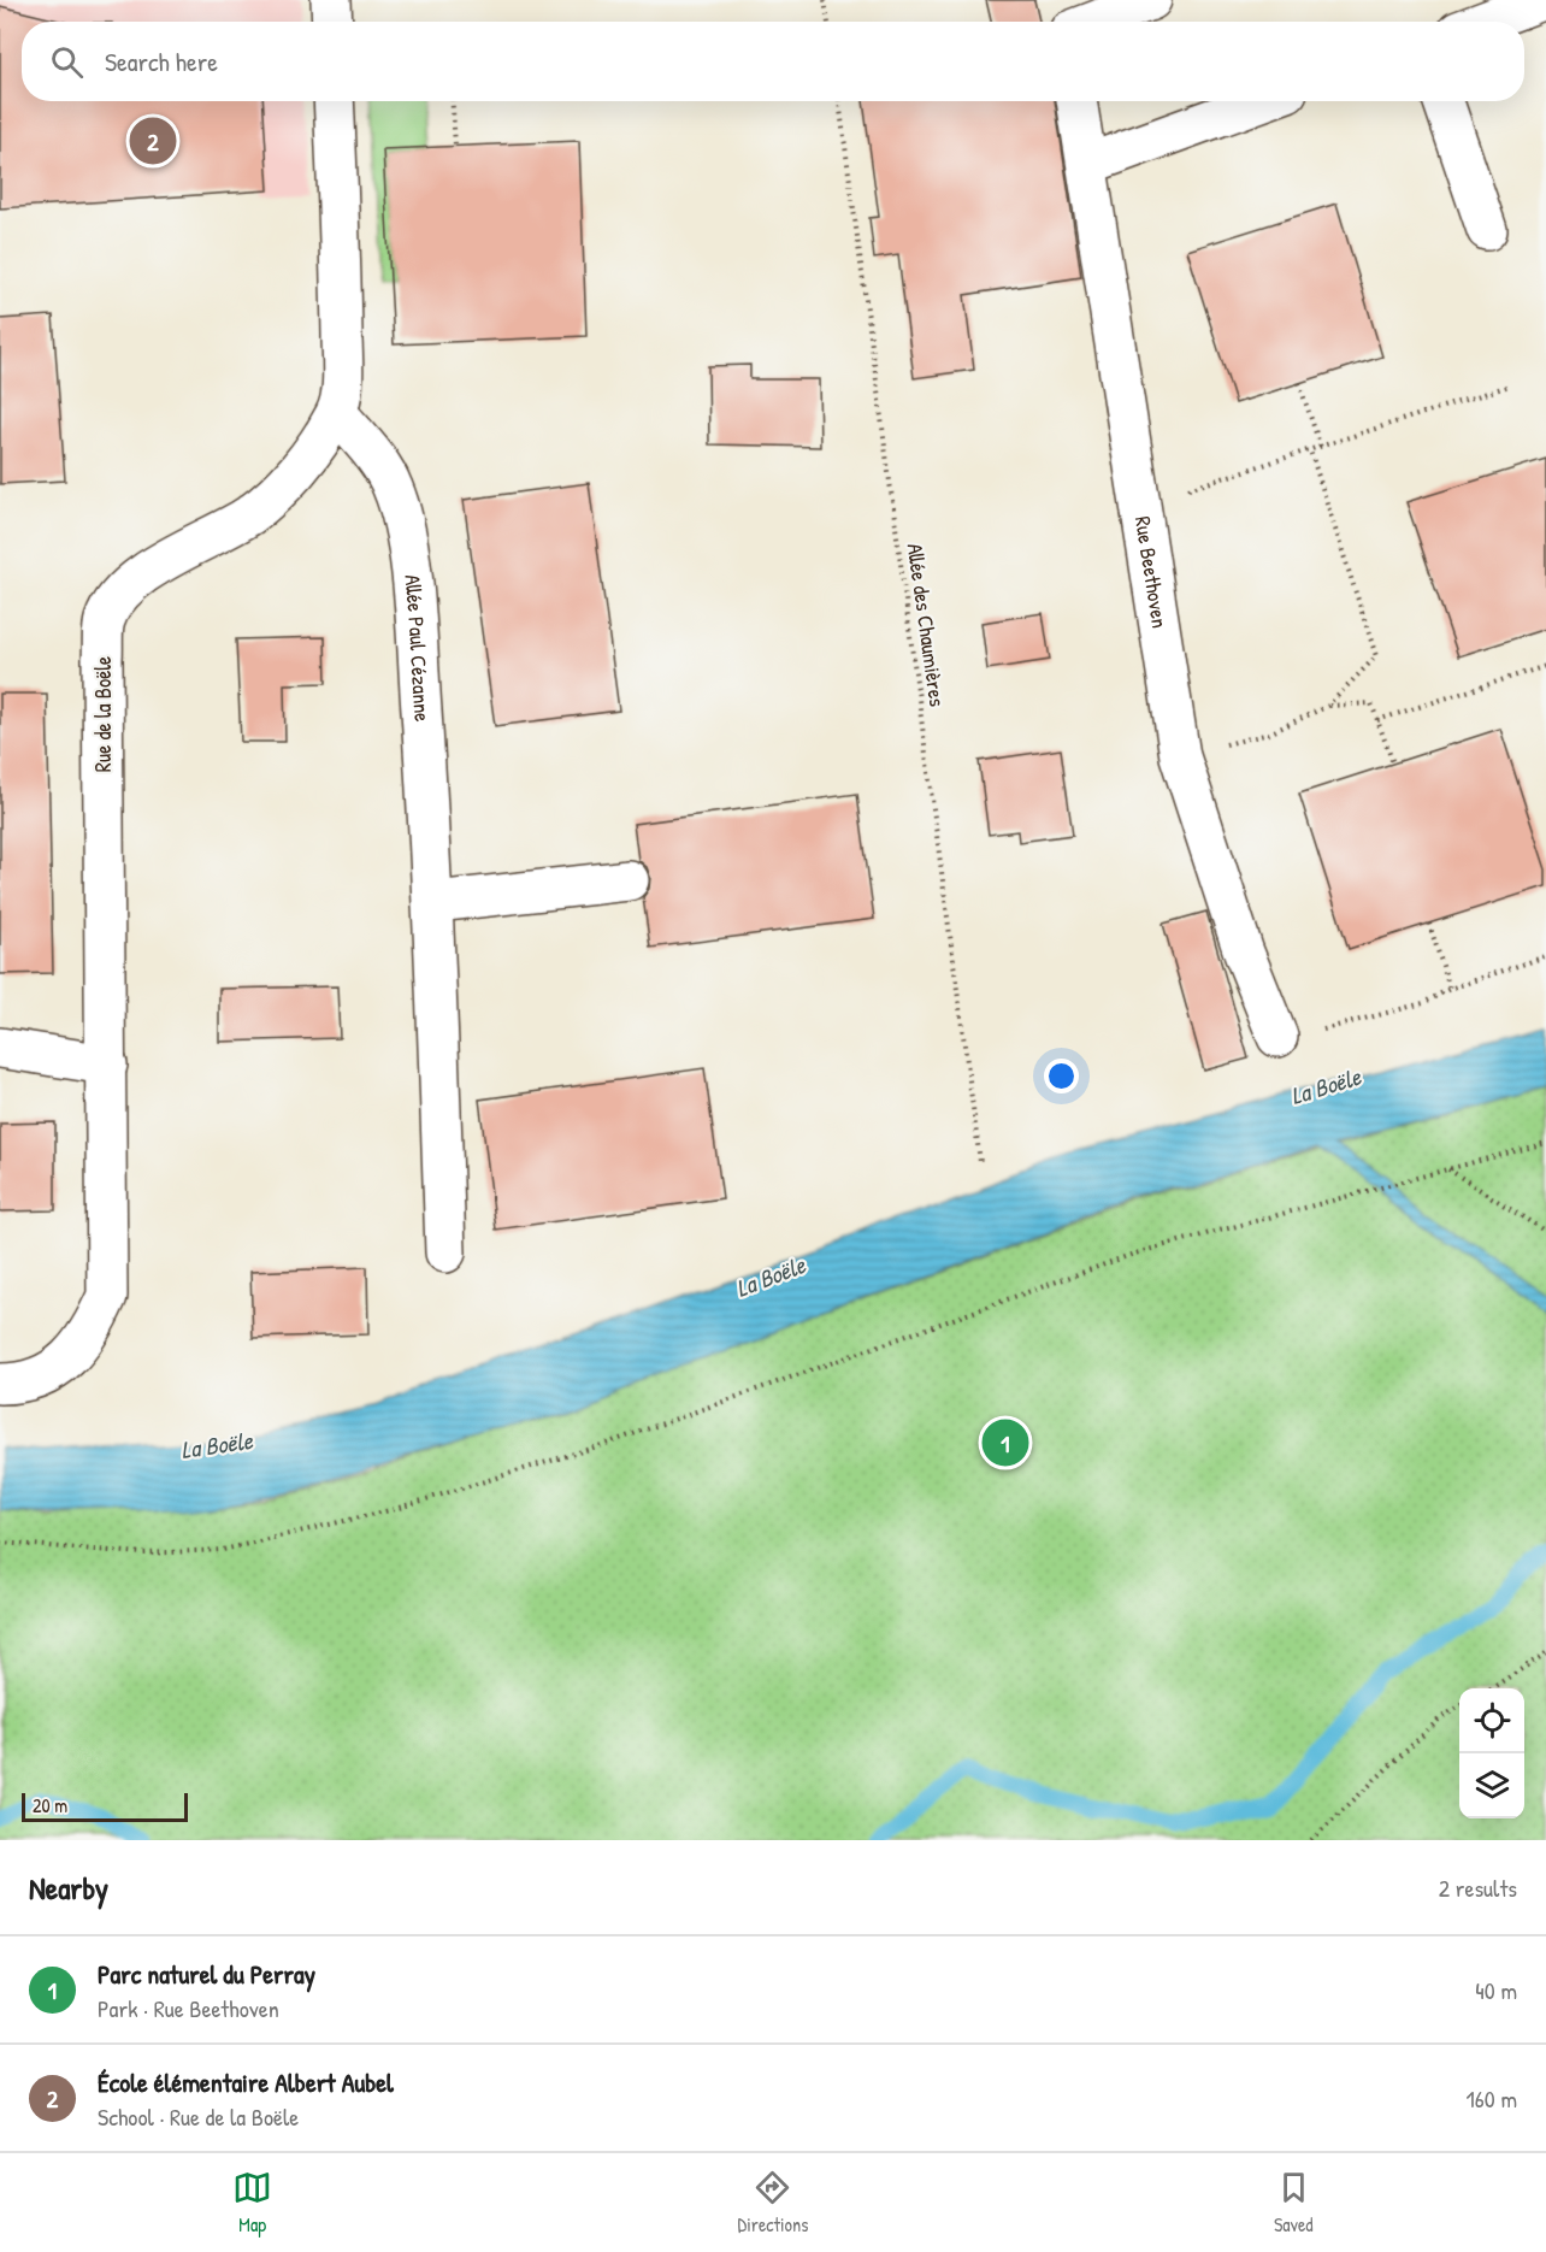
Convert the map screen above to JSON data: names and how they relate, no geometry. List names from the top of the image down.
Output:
{
  "streets": {
    "street": ["Rue Beethoven", "Allée Paul Cézanne", "Rue de la Boële"],
    "path": ["Allée des Chaumières"]
  },
  "crossings": [
    ["Allée Paul Cézanne", "Rue de la Boële"]
  ],
  "water": ["La Boële"],
  "scale_bar": "20 m",
  "page": {
    "search": "Search here",
    "pins": ["2", "1"],
    "scale": "20 m",
    "heading": ["Nearby", "2 results"],
    "list": [
      {
        "mark": "1",
        "name": "Parc naturel du Perray",
        "note": "Park · Rue Beethoven",
        "value": "40 m"
      },
      {
        "mark": "2",
        "name": "École élémentaire Albert Aubel",
        "note": "School · Rue de la Boële",
        "value": "160 m"
      }
    ],
    "nav": ["Map", "Directions", "Saved"]
  }
}
